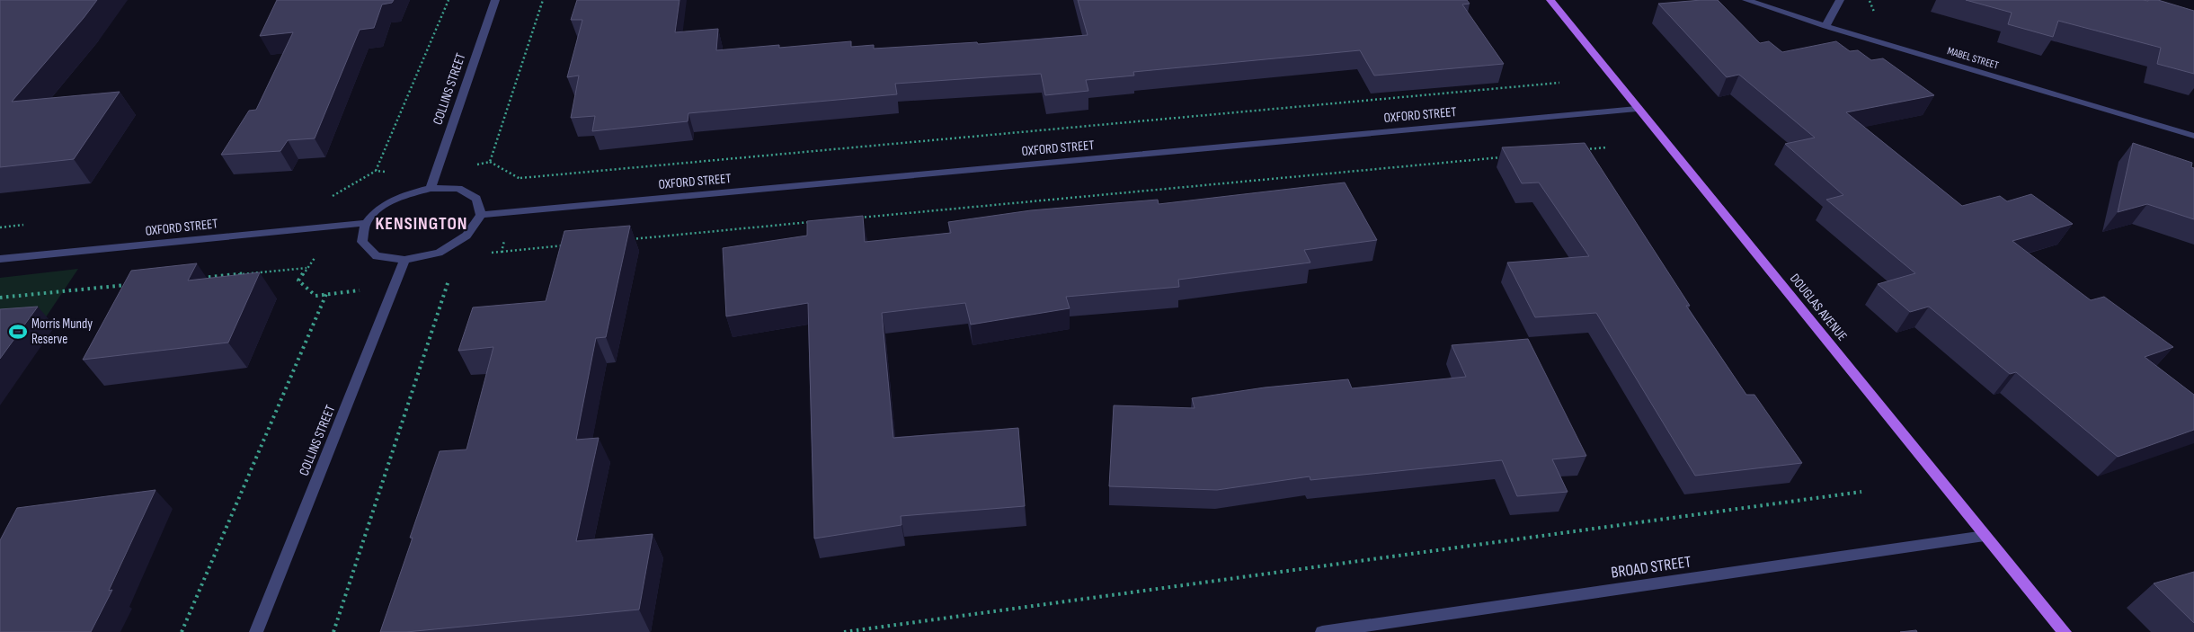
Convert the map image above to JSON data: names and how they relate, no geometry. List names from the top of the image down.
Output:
{
  "streets": {
    "main road": ["DOUGLAS AVENUE"],
    "street": [
      "MABEL STREET",
      "COLLINS STREET",
      "OXFORD STREET",
      "BROAD STREET"
    ]
  },
  "crossings": [
    ["OXFORD STREET", "DOUGLAS AVENUE"],
    ["DOUGLAS AVENUE", "BROAD STREET"]
  ],
  "districts": ["KENSINGTON"],
  "places": {
    "sports": ["Morris Mundy Reserve"]
  }
}
